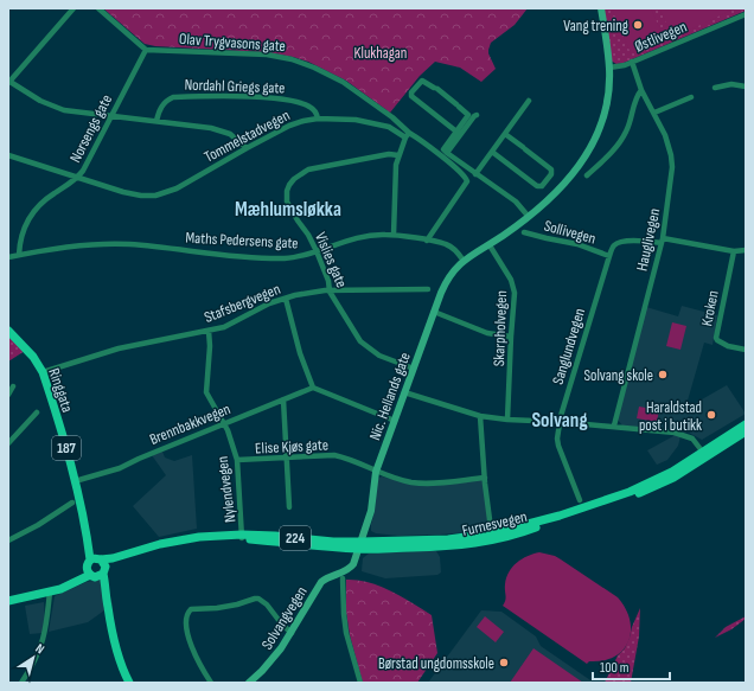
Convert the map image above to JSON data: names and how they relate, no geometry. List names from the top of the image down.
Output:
{
  "streets": {
    "main road": [
      "Ringgata",
      "Nic. Hellands gate",
      "187",
      "Furnesvegen",
      "224",
      "Solvangvegen"
    ],
    "street": [
      "Østlivegen",
      "Olav Trygvasons gate",
      "Nordahl Griegs gate",
      "Norsengs gate",
      "Tommelstadvegen",
      "Sollivegen",
      "Maths Pedersens gate",
      "Hauglivegen",
      "Vislies gate",
      "Stafsbergvegen",
      "Kroken",
      "Skarpholvegen",
      "Sanglundvegen",
      "Brennbakkvegen",
      "Elise Kjøs gate",
      "Nylendvegen"
    ]
  },
  "crossings": [
    ["Østlivegen", "Hauglivegen"],
    ["Olav Trygvasons gate", "Norsengs gate"],
    ["Olav Trygvasons gate", "Tommelstadvegen"],
    ["Nordahl Griegs gate", "Tommelstadvegen"],
    ["Norsengs gate", "Tommelstadvegen"],
    ["Norsengs gate", "Maths Pedersens gate"],
    ["Sollivegen", "Sanglundvegen"],
    ["Maths Pedersens gate", "Vislies gate"],
    ["Maths Pedersens gate", "Nic. Hellands gate"],
    ["Hauglivegen", "Sanglundvegen"],
    ["Vislies gate", "Stafsbergvegen"],
    ["Vislies gate", "Nic. Hellands gate"],
    ["Stafsbergvegen", "Ringgata"],
    ["Stafsbergvegen", "Nylendvegen"],
    ["Kroken", "Sanglundvegen"],
    ["Ringgata", "Brennbakkvegen"],
    ["Ringgata", "Furnesvegen"],
    ["Nic. Hellands gate", "Elise Kjøs gate"],
    ["Nic. Hellands gate", "Furnesvegen"],
    ["Nic. Hellands gate", "Solvangvegen"],
    ["Brennbakkvegen", "Nylendvegen"],
    ["Elise Kjøs gate", "Nylendvegen"],
    ["Nylendvegen", "Furnesvegen"],
    ["Furnesvegen", "Solvangvegen"]
  ],
  "districts": ["Mæhlumsløkka", "Solvang"],
  "parks": ["Klukhagan"],
  "places": [
    "Vang trening",
    "Solvang skole",
    "Haraldstad post i butikk",
    "Børstad ungdomsskole"
  ],
  "scale_bar": "100 m",
  "north": "top right"
}
